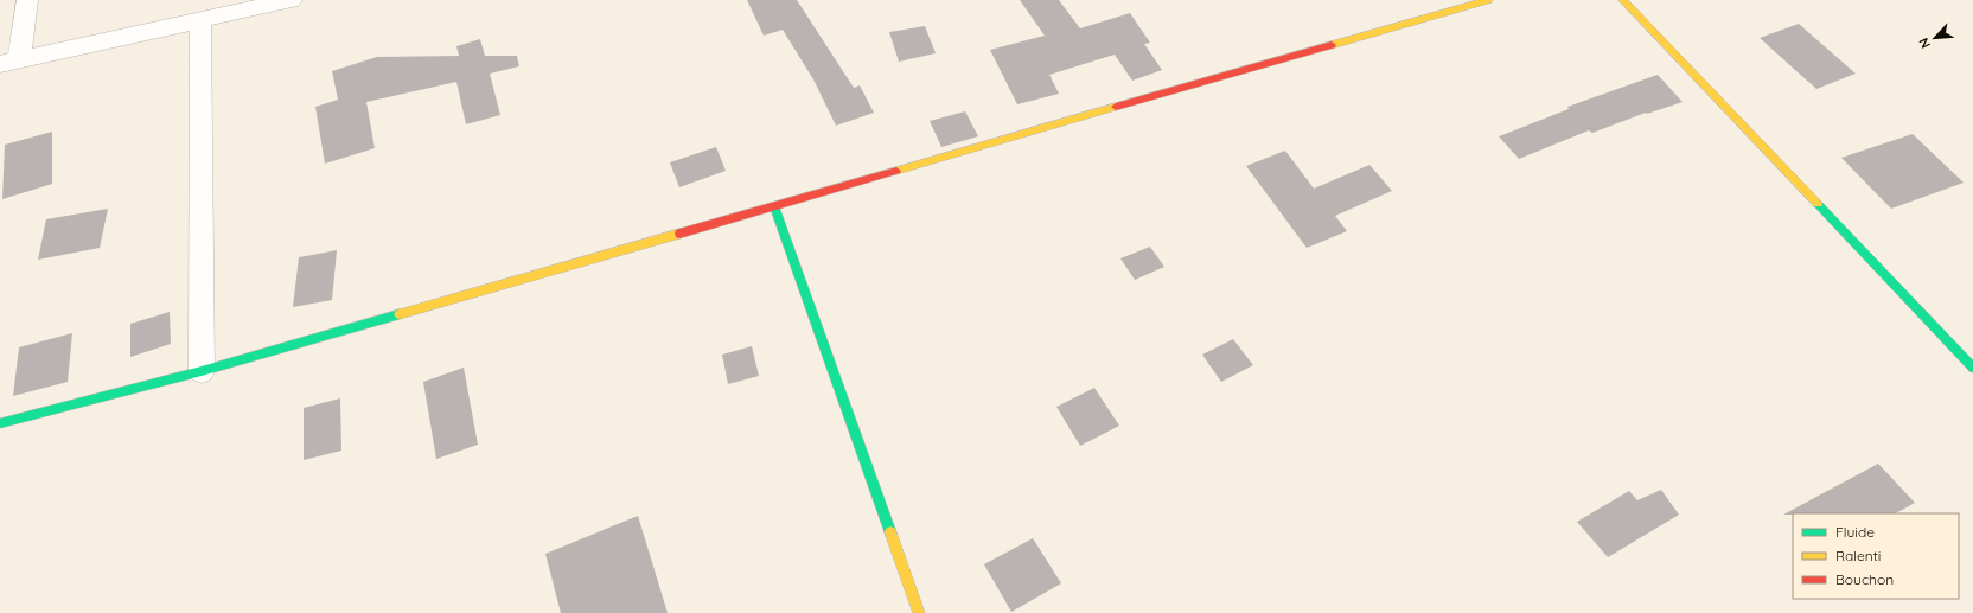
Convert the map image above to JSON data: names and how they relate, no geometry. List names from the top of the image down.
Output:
{
  "legend": ["Fluide", "Ralenti", "Bouchon"],
  "north": "bottom left"
}
